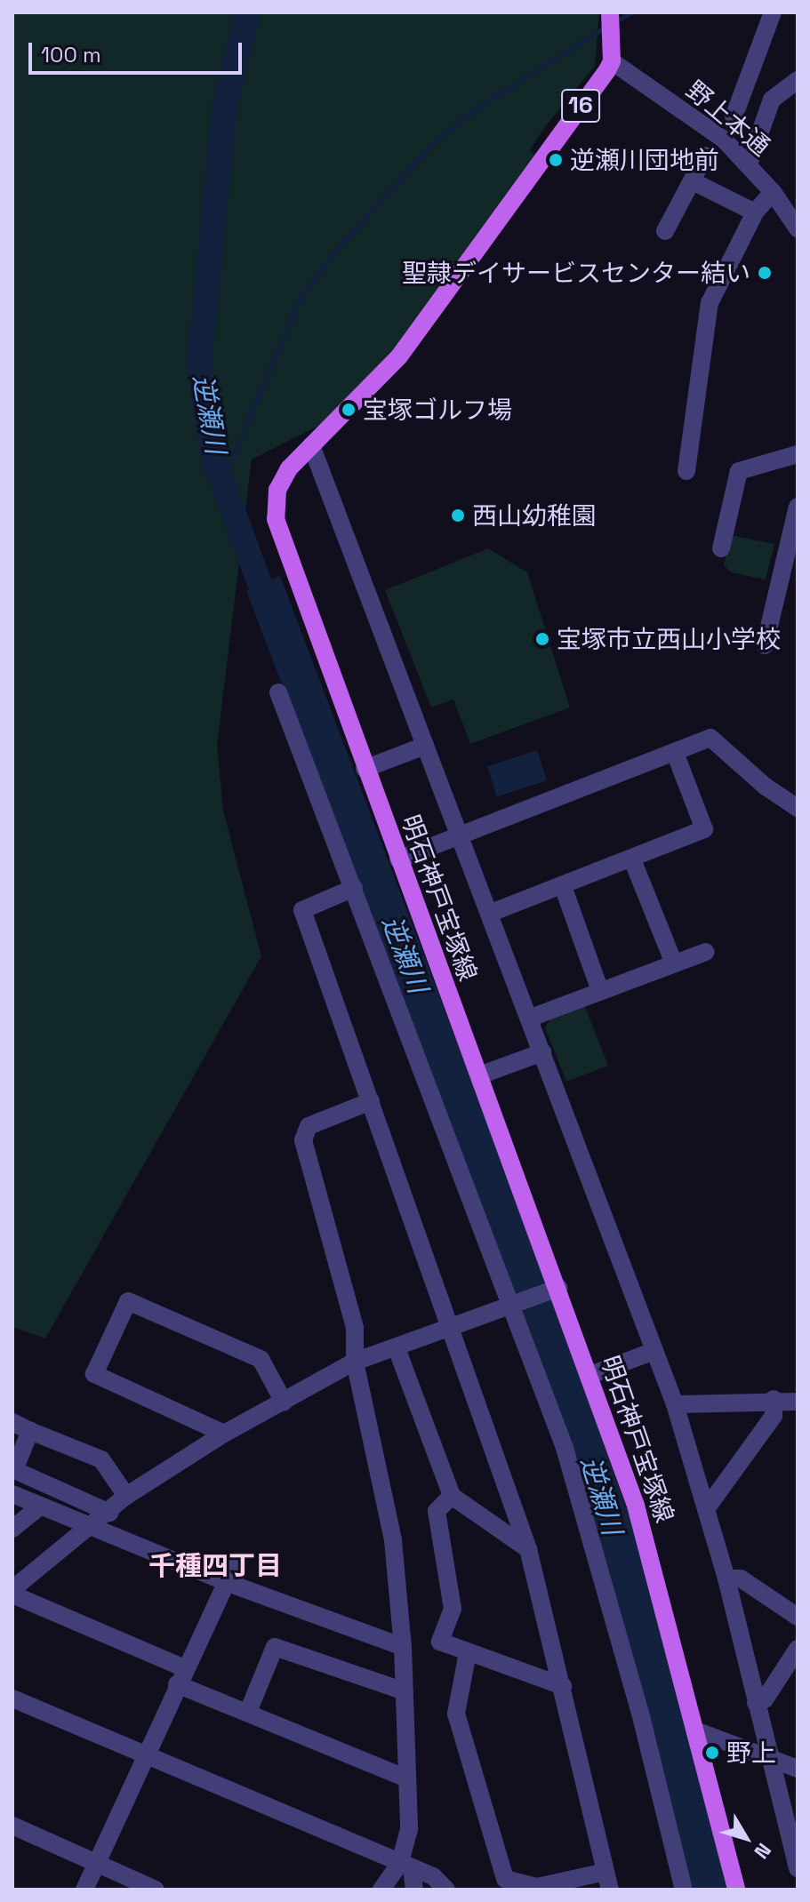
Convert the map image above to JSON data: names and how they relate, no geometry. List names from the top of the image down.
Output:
{
  "streets": {
    "main road": ["16", "明石神戸宝塚線"],
    "street": ["野上本通"]
  },
  "crossings": [
    ["16", "野上本通"],
    ["16", "明石神戸宝塚線"],
    ["野上本通", "明石神戸宝塚線"]
  ],
  "districts": ["千種四丁目"],
  "water": ["逆瀬川"],
  "places": [
    "逆瀬川団地前",
    "聖隷デイサービスセンター結い",
    "宝塚ゴルフ場",
    "西山幼稚園",
    "宝塚市立西山小学校",
    "野上"
  ],
  "scale_bar": "100 m",
  "north": "bottom right"
}
